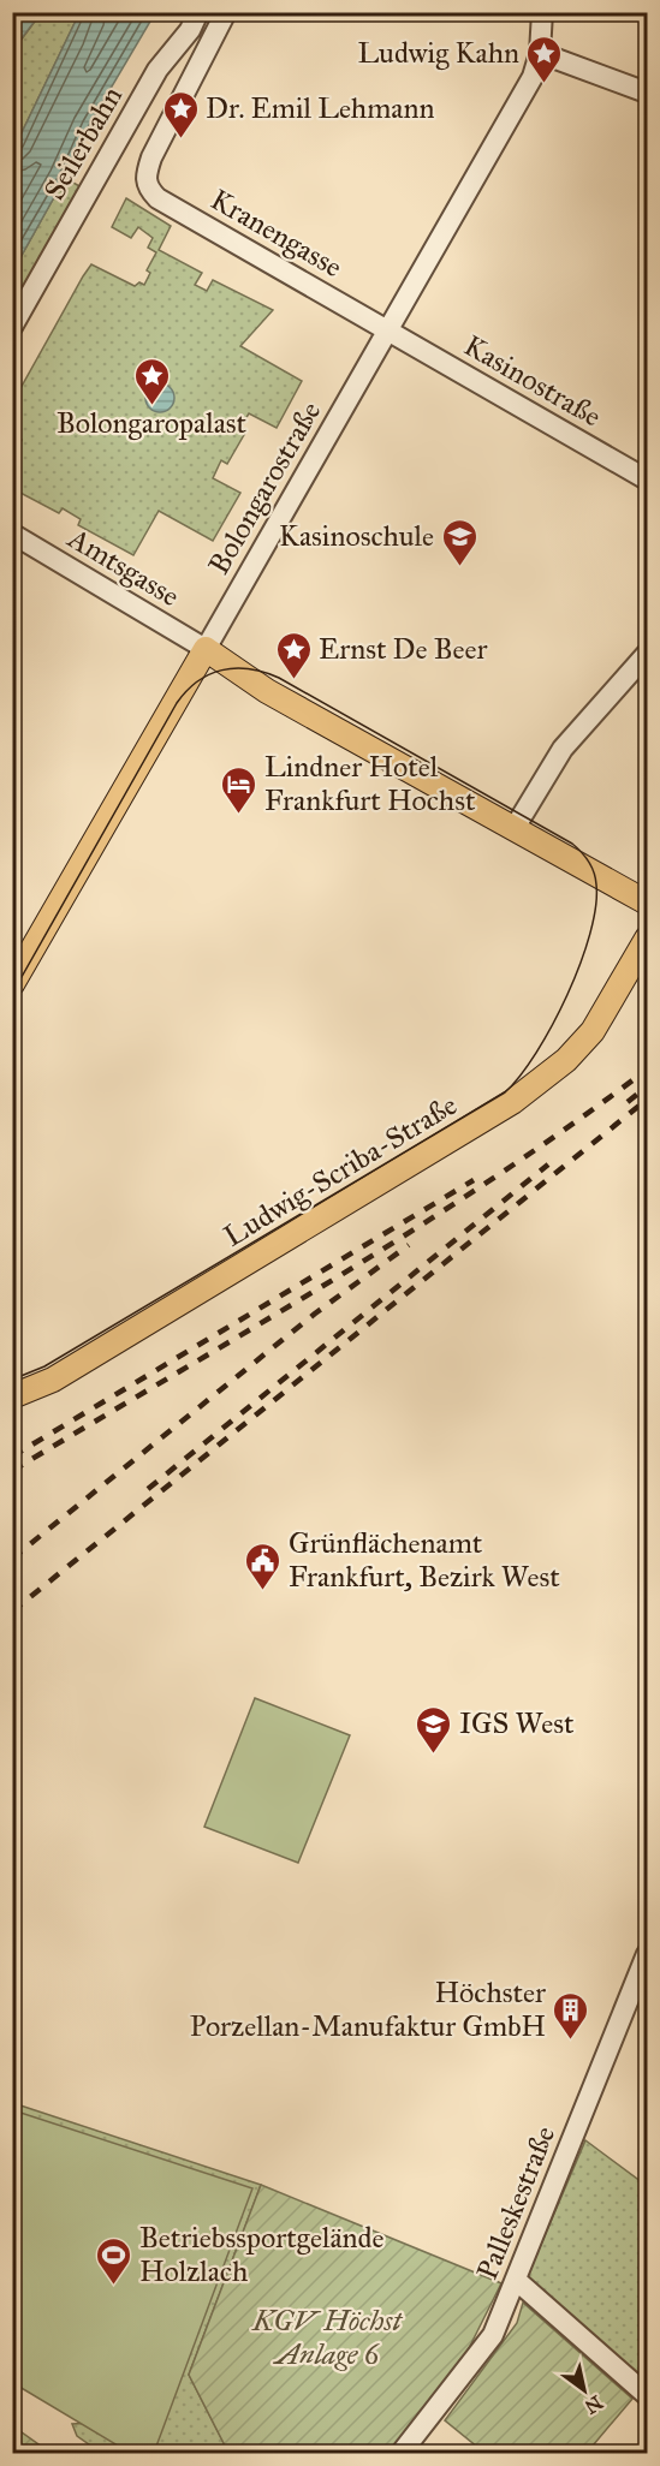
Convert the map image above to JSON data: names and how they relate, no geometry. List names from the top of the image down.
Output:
{
  "streets": {
    "main road": ["Bolongarostraße", "Ludwig-Scriba-Straße"],
    "street": [
      "Seilerbahn",
      "Kranengasse",
      "Kasinostraße",
      "Amtsgasse",
      "Palleskestraße"
    ]
  },
  "crossings": [
    ["Kranengasse", "Kasinostraße"],
    ["Kranengasse", "Bolongarostraße"],
    ["Kasinostraße", "Bolongarostraße"],
    ["Bolongarostraße", "Amtsgasse"]
  ],
  "parks": ["KGV Höchst Anlage 6"],
  "places": {
    "place": [
      "Ludwig Kahn",
      "Dr. Emil Lehmann",
      "Bolongaropalast",
      "Ernst De Beer"
    ],
    "school or university": ["Kasinoschule", "IGS West"],
    "hotel": ["Lindner Hotel Frankfurt Hochst"],
    "public building": ["Grünflächenamt Frankfurt, Bezirk West"],
    "building": ["Höchster Porzellan-Manufaktur GmbH"],
    "sports": ["Betriebssportgelände Holzlach"]
  },
  "north": "bottom right"
}
